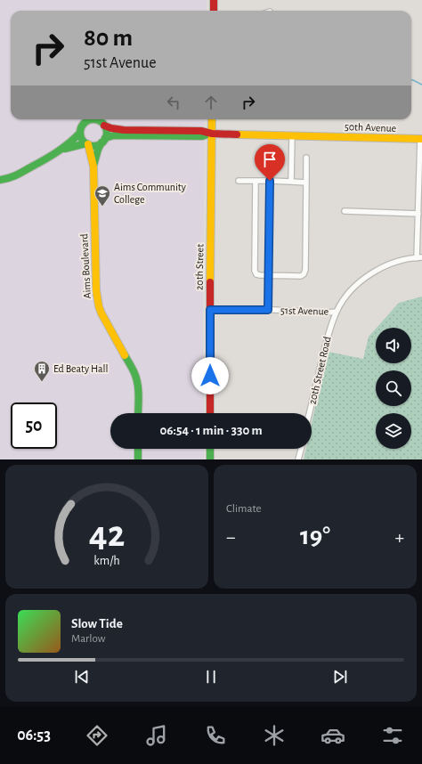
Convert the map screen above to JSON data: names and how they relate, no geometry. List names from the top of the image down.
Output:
{
  "streets": {
    "street": [
      "50th Avenue",
      "Aims Boulevard",
      "20th Street",
      "51st Avenue",
      "20th Street Road"
    ]
  },
  "crossings": [
    ["50th Avenue", "Aims Boulevard"],
    ["50th Avenue", "20th Street"],
    ["20th Street", "51st Avenue"],
    ["51st Avenue", "20th Street Road"]
  ],
  "places": {
    "school or university": ["Aims Community College"],
    "building": ["Ed Beaty Hall"]
  },
  "page": {
    "turn": ["80 m", "51st Avenue"],
    "limit": "50",
    "trip": "06:54 · 1 min · 330 m",
    "tile": "Climate",
    "heat": ["−", "19°", "+"],
    "song": ["Slow Tide", "Marlow"],
    "tabs": "06:53",
    "gauge": ["42", "km/h"]
  }
}
